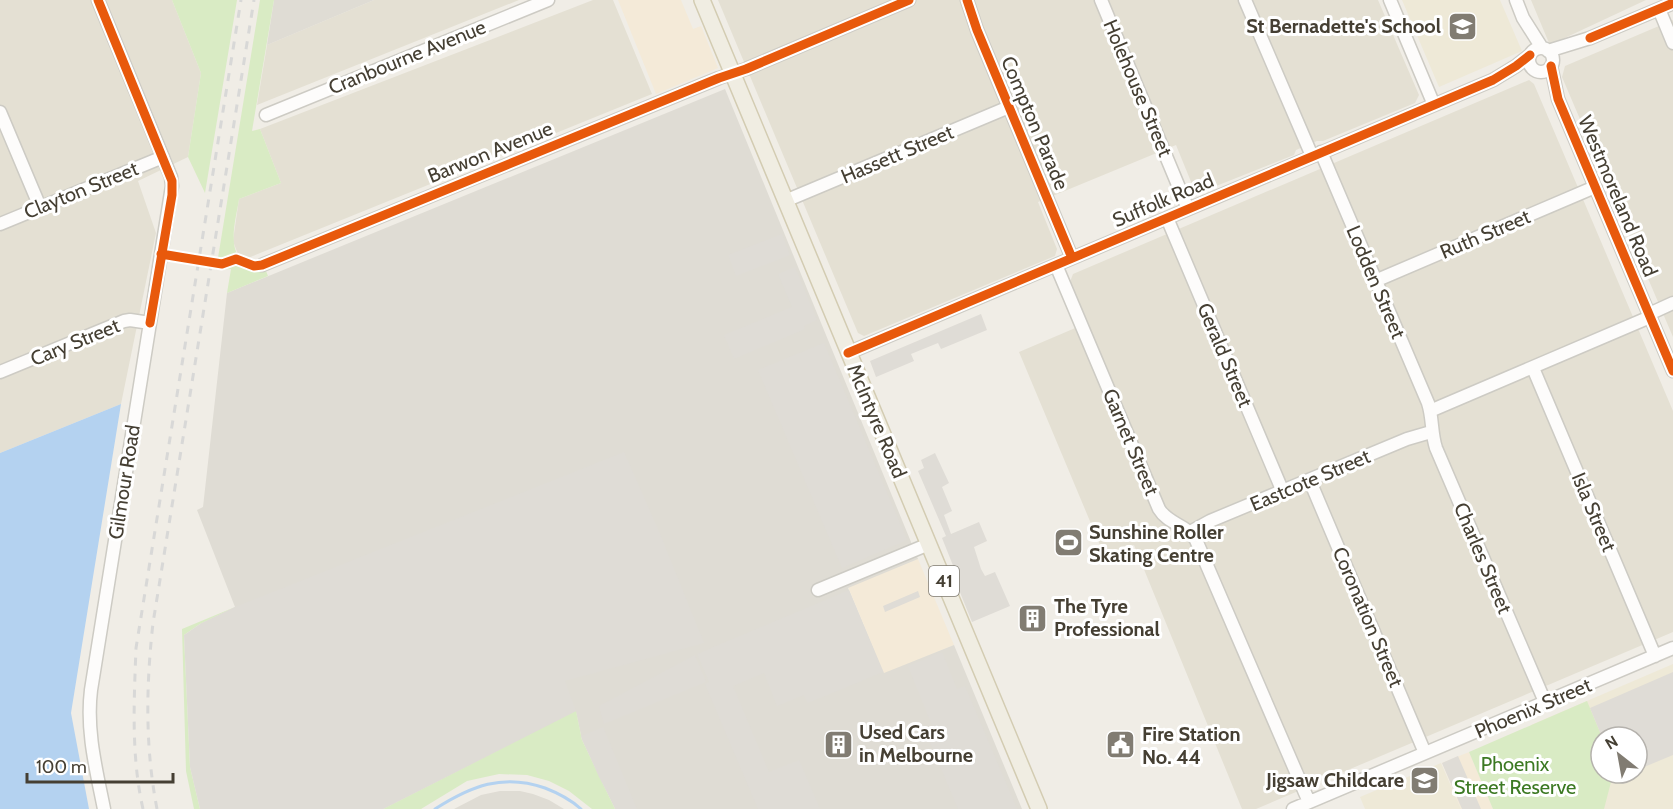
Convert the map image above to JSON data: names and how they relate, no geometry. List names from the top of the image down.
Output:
{
  "streets": {
    "main road": ["McIntyre Road", "41"],
    "street": [
      "Cranbourne Avenue",
      "Holehouse Street",
      "Compton Parade",
      "Barwon Avenue",
      "Hassett Street",
      "Clayton Street",
      "Westmoreland Road",
      "Suffolk Road",
      "Ruth Street",
      "Lodden Street",
      "Cary Street",
      "Gerald Street",
      "Garnet Street",
      "Eastcote Street",
      "Gilmour Road",
      "Isla Street",
      "Charles Street",
      "Coronation Street",
      "Phoenix Street"
    ]
  },
  "crossings": [
    ["Holehouse Street", "Suffolk Road"],
    ["Compton Parade", "Hassett Street"],
    ["Compton Parade", "Suffolk Road"],
    ["Barwon Avenue", "McIntyre Road"],
    ["Hassett Street", "McIntyre Road"],
    ["Clayton Street", "Gilmour Road"],
    ["Westmoreland Road", "Suffolk Road"],
    ["Westmoreland Road", "Ruth Street"],
    ["Suffolk Road", "Lodden Street"],
    ["Suffolk Road", "Gerald Street"],
    ["Suffolk Road", "McIntyre Road"],
    ["Suffolk Road", "Garnet Street"],
    ["Ruth Street", "Lodden Street"],
    ["Lodden Street", "Charles Street"],
    ["Cary Street", "Gilmour Road"],
    ["Gerald Street", "Eastcote Street"],
    ["Garnet Street", "Eastcote Street"],
    ["Garnet Street", "Phoenix Street"],
    ["Eastcote Street", "Charles Street"],
    ["Eastcote Street", "Coronation Street"],
    ["Isla Street", "Phoenix Street"],
    ["Charles Street", "Phoenix Street"],
    ["Coronation Street", "Phoenix Street"]
  ],
  "parks": ["Phoenix Street Reserve"],
  "places": {
    "school or university": ["St Bernadette's School", "Jigsaw Childcare"],
    "sports": ["Sunshine Roller Skating Centre"],
    "building": ["The Tyre Professional", "Used Cars in Melbourne"],
    "public building": ["Fire Station No. 44"]
  },
  "scale_bar": "100 m",
  "north": "top left"
}
